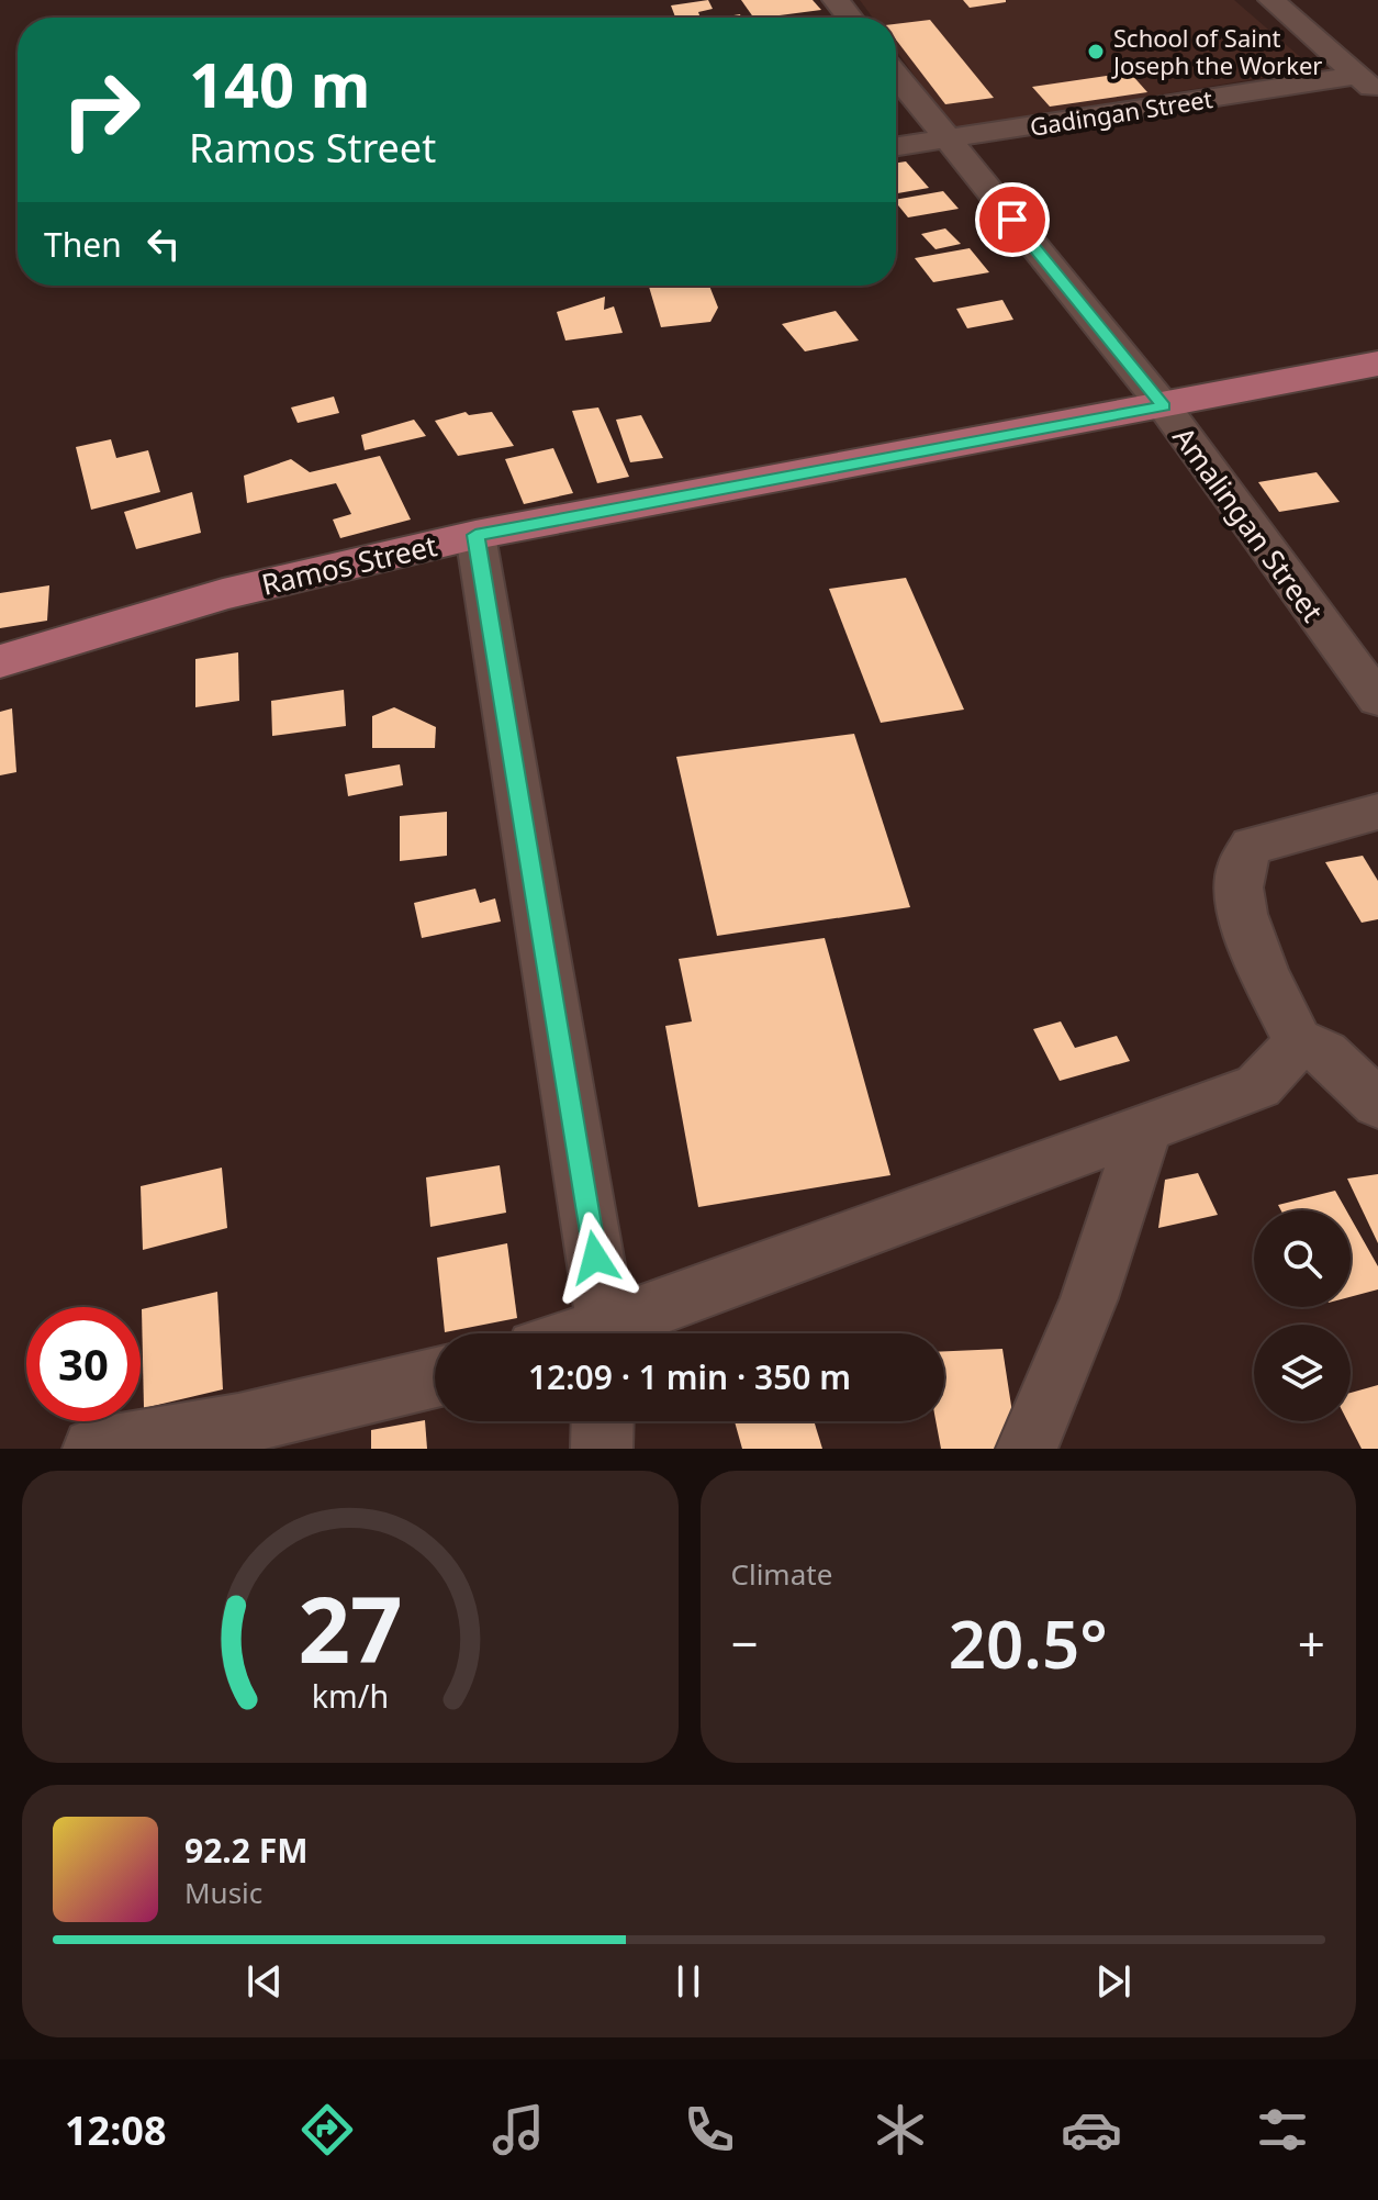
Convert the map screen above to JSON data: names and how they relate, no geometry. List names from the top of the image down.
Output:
{
  "streets": {
    "main road": ["Ramos Street"],
    "street": ["Gadingan Street", "Amalingan Street"]
  },
  "crossings": [
    ["Gadingan Street", "Amalingan Street"],
    ["Amalingan Street", "Ramos Street"]
  ],
  "places": ["School of Saint Joseph the Worker"],
  "page": {
    "turn": ["140 m", "Ramos Street"],
    "then": "Then",
    "limit": "30",
    "trip": "12:09 · 1 min · 350 m",
    "tile": "Climate",
    "heat": ["−", "20.5°", "+"],
    "song": ["92.2 FM", "Music"],
    "tabs": "12:08",
    "gauge": ["27", "km/h"]
  }
}
